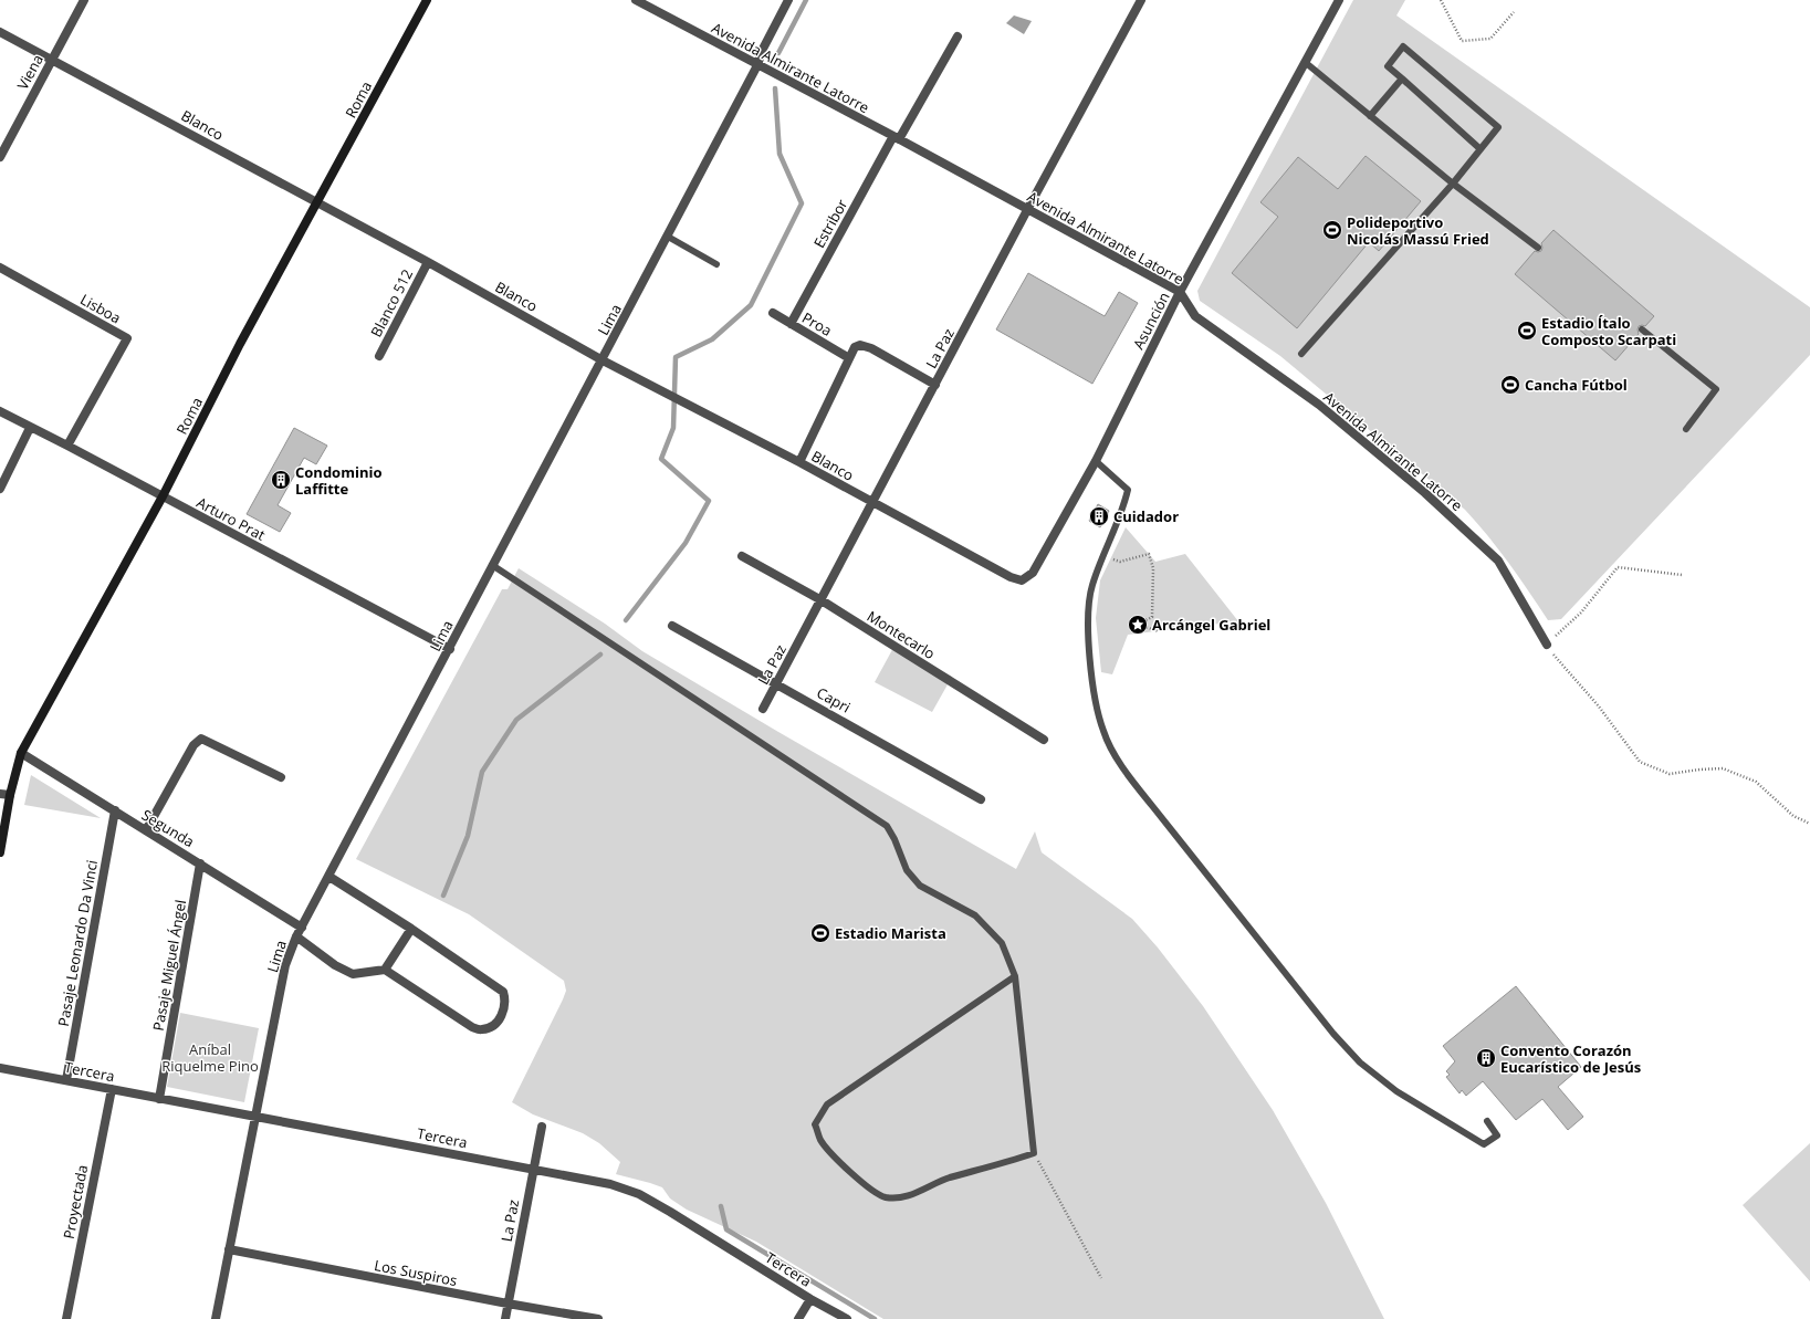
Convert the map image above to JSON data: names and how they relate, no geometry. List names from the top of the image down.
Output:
{
  "streets": {
    "street": [
      "Avenida Almirante Latorre",
      "Viena",
      "Roma",
      "Blanco",
      "Estribor",
      "Blanco 512",
      "Lisboa",
      "Lima",
      "Asunción",
      "Proa",
      "La Paz",
      "Arturo Prat",
      "Montecarlo",
      "Capri",
      "Segunda",
      "Pasaje Leonardo Da Vinci",
      "Pasaje Miguel Ángel",
      "Tercera",
      "Proyectada",
      "Los Suspiros"
    ]
  },
  "crossings": [
    ["Avenida Almirante Latorre", "Estribor"],
    ["Avenida Almirante Latorre", "Lima"],
    ["Avenida Almirante Latorre", "Asunción"],
    ["Avenida Almirante Latorre", "La Paz"],
    ["Viena", "Blanco"],
    ["Roma", "Blanco"],
    ["Roma", "Arturo Prat"],
    ["Roma", "Segunda"],
    ["Blanco", "Blanco 512"],
    ["Blanco", "Lima"],
    ["Blanco", "Asunción"],
    ["Blanco", "La Paz"],
    ["Estribor", "Proa"],
    ["Lisboa", "Arturo Prat"],
    ["Lima", "Arturo Prat"],
    ["Lima", "Segunda"],
    ["Lima", "Tercera"],
    ["Lima", "Los Suspiros"],
    ["La Paz", "Montecarlo"],
    ["La Paz", "Capri"],
    ["La Paz", "Tercera"],
    ["La Paz", "Los Suspiros"],
    ["Segunda", "Pasaje Leonardo Da Vinci"],
    ["Segunda", "Pasaje Miguel Ángel"],
    ["Pasaje Leonardo Da Vinci", "Tercera"],
    ["Pasaje Miguel Ángel", "Tercera"],
    ["Tercera", "Proyectada"]
  ],
  "parks": ["Aníbal Riquelme Pino"],
  "places": {
    "sports": [
      "Polideportivo Nicolás Massú Fried",
      "Estadio Ítalo Composto Scarpati",
      "Cancha Fútbol",
      "Estadio Marista"
    ],
    "building": ["Condominio Laffitte", "Cuidador", "Convento Corazón Eucarístico de Jesús"],
    "place": ["Arcángel Gabriel"]
  }
}
